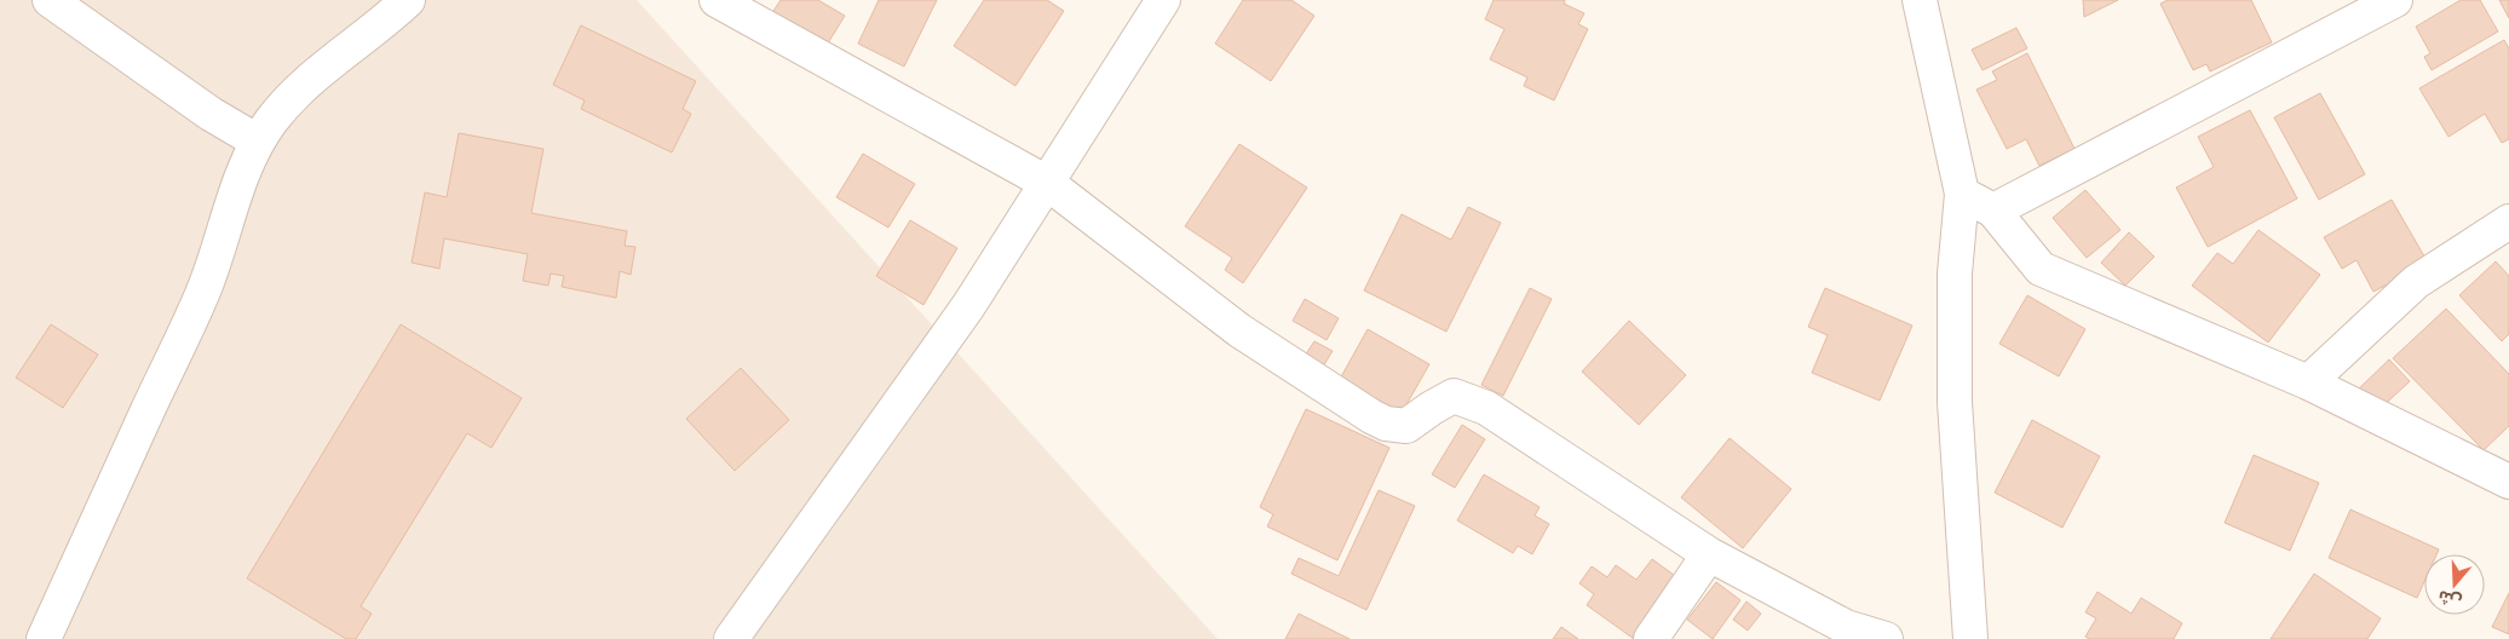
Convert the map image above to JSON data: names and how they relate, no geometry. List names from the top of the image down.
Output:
{
  "north": "bottom"
}
